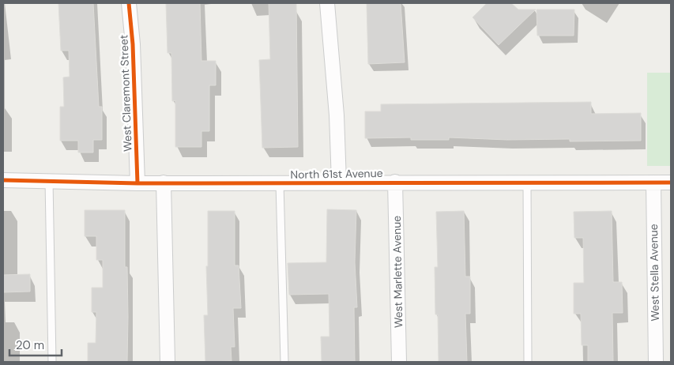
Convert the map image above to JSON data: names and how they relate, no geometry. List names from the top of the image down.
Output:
{
  "streets": {
    "street": [
      "West Claremont Street",
      "North 61st Avenue",
      "West Marlette Avenue",
      "West Stella Avenue"
    ]
  },
  "crossings": [
    ["West Claremont Street", "North 61st Avenue"],
    ["North 61st Avenue", "West Marlette Avenue"],
    ["North 61st Avenue", "West Stella Avenue"]
  ],
  "scale_bar": "20 m"
}
